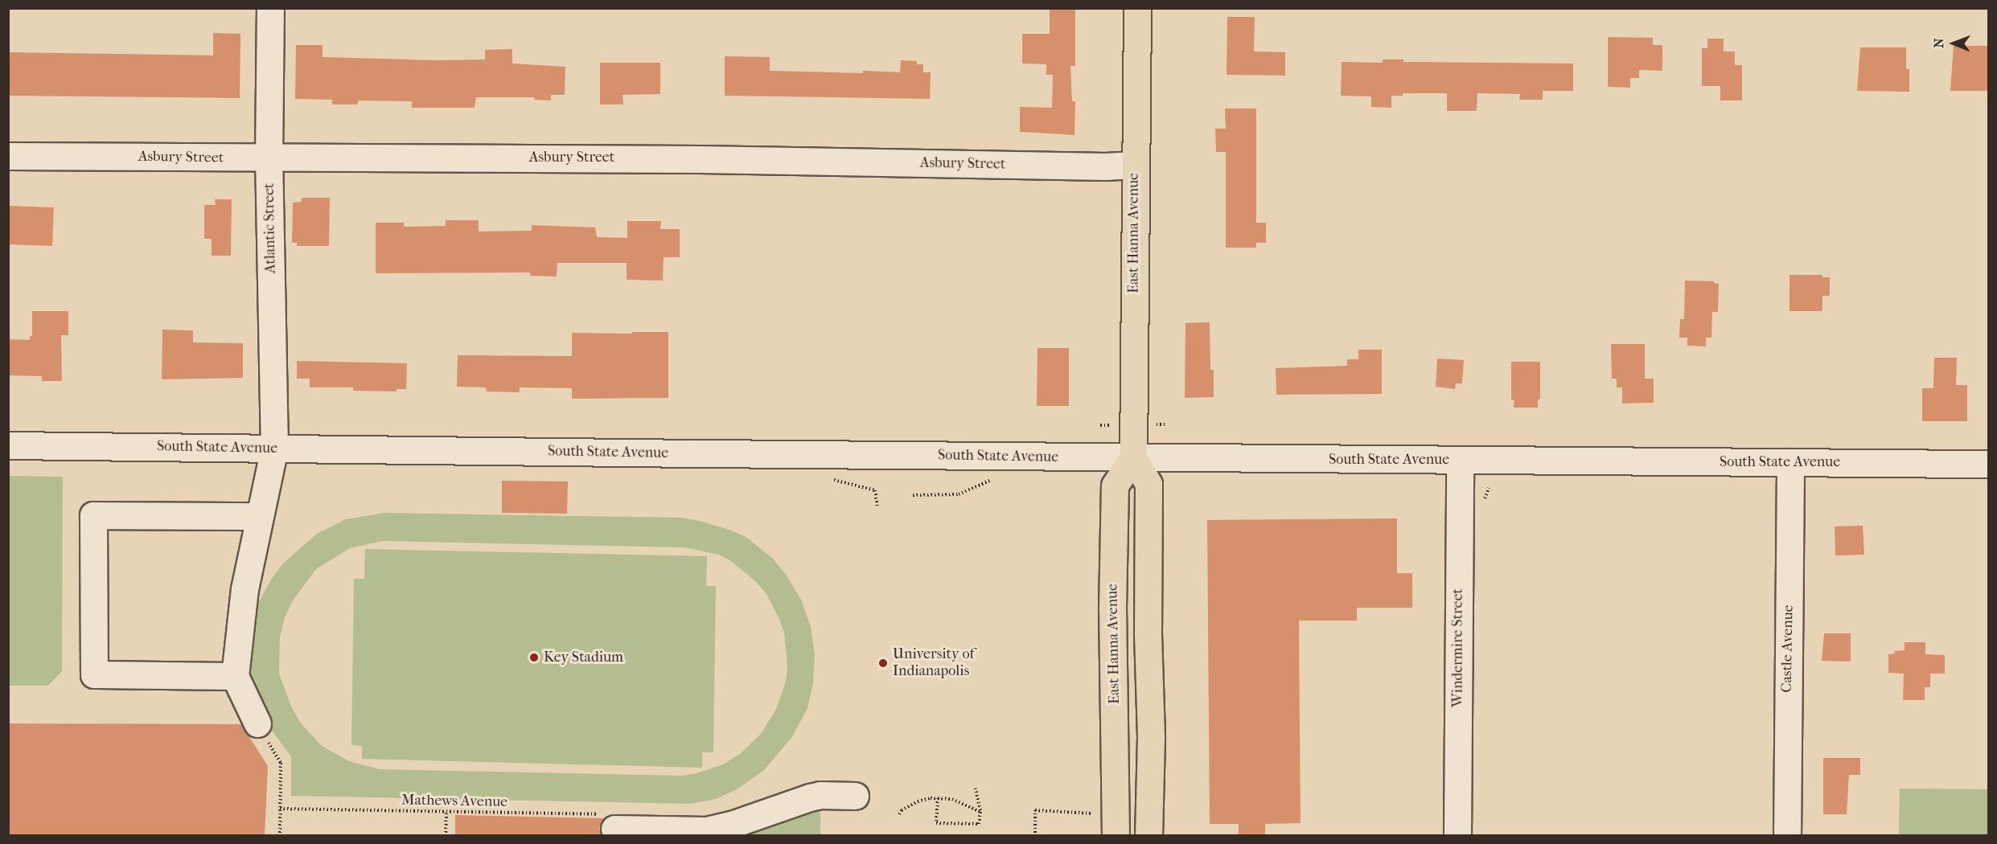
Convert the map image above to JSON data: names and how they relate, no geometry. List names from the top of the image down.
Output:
{
  "streets": {
    "main road": ["East Hanna Avenue"],
    "street": [
      "Asbury Street",
      "Atlantic Street",
      "South State Avenue",
      "Windermire Street",
      "Castle Avenue"
    ],
    "path": ["Mathews Avenue"]
  },
  "crossings": [
    ["Asbury Street", "Atlantic Street"],
    ["Asbury Street", "East Hanna Avenue"],
    ["Atlantic Street", "South State Avenue"],
    ["East Hanna Avenue", "South State Avenue"],
    ["South State Avenue", "Windermire Street"],
    ["South State Avenue", "Castle Avenue"]
  ],
  "places": ["Key Stadium", "University of Indianapolis"],
  "north": "left"
}
